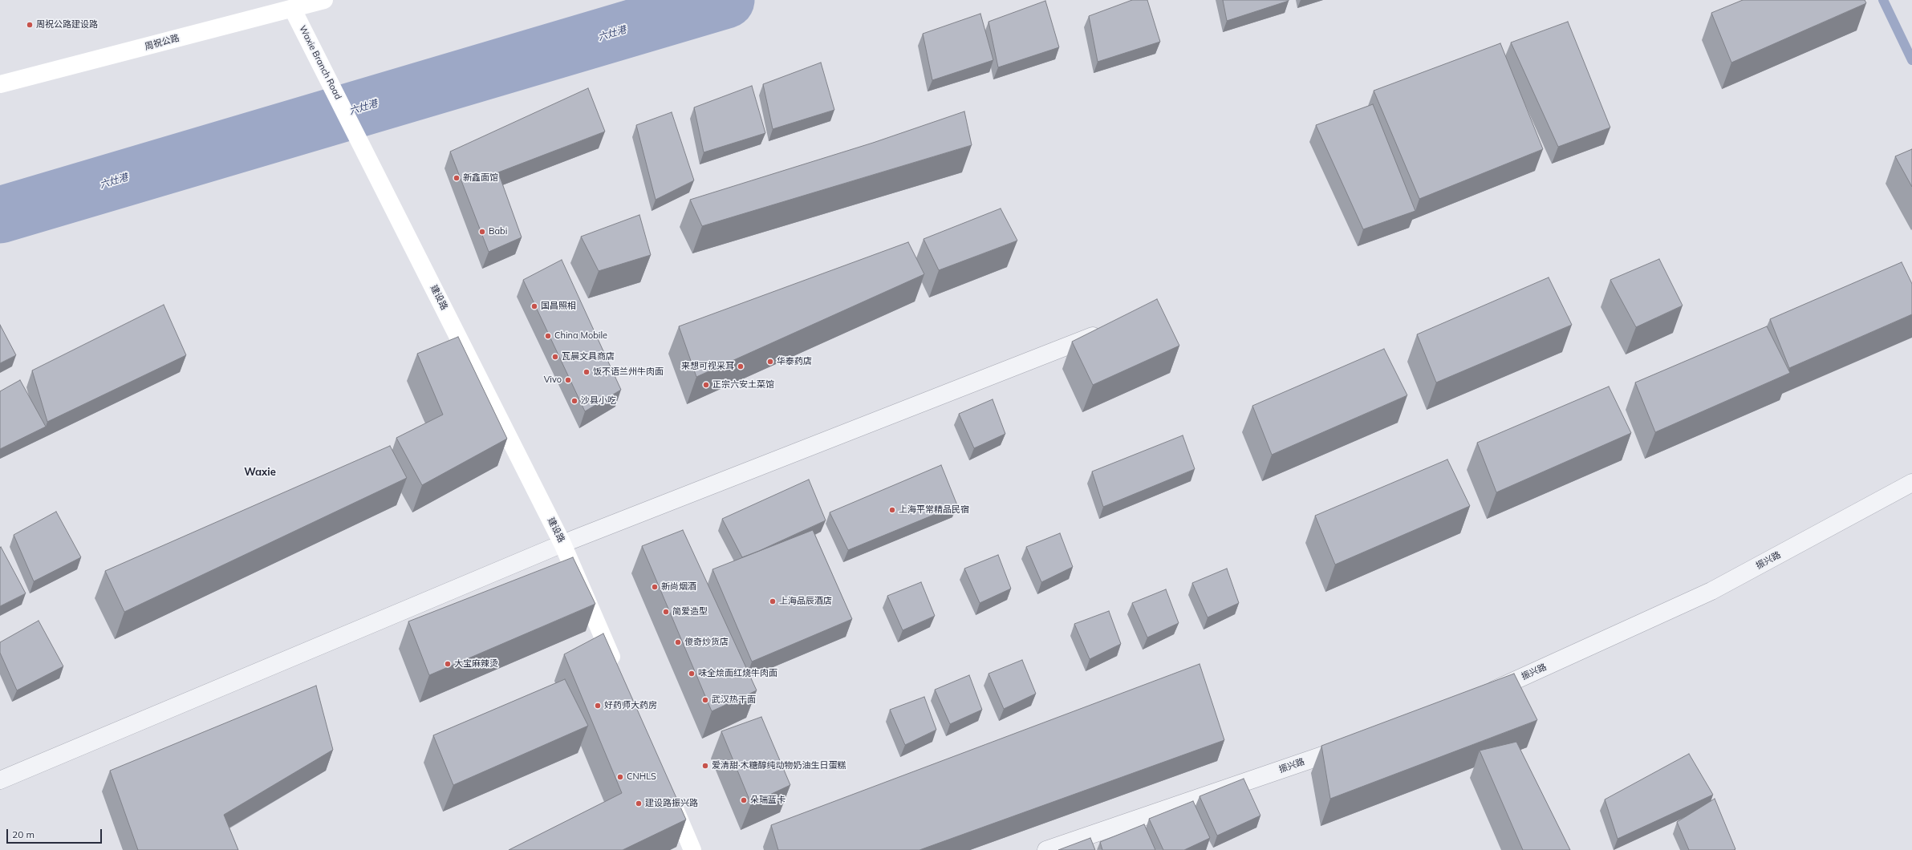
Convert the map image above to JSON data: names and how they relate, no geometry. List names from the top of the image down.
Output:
{
  "streets": {
    "street": [
      "周祝公路",
      "Waxie Branch Road",
      "建设路",
      "振兴路"
    ]
  },
  "crossings": [
    ["周祝公路", "Waxie Branch Road"],
    ["Waxie Branch Road", "建设路"]
  ],
  "districts": ["Waxie"],
  "water": ["六灶港"],
  "places": [
    "周祝公路建设路",
    "新鑫面馆",
    "Babi",
    "国昌照相",
    "China Mobile",
    "瓦晨文具商店",
    "华泰药店",
    "来想可视采耳",
    "饭不语兰州牛肉面",
    "Vivo",
    "正宗六安土菜馆",
    "沙县小吃",
    "上海平常精品民宿",
    "新尚烟酒",
    "上海品辰酒店",
    "简爱造型",
    "傻奇炒货店",
    "大宝麻辣烫",
    "味全烩面红烧牛肉面",
    "武汉热干面",
    "好药师大药房",
    "爱清甜·木糖醇纯动物奶油生日蛋糕",
    "CNHLS",
    "朵瑞蓝卡",
    "建设路振兴路"
  ],
  "scale_bar": "20 m"
}
